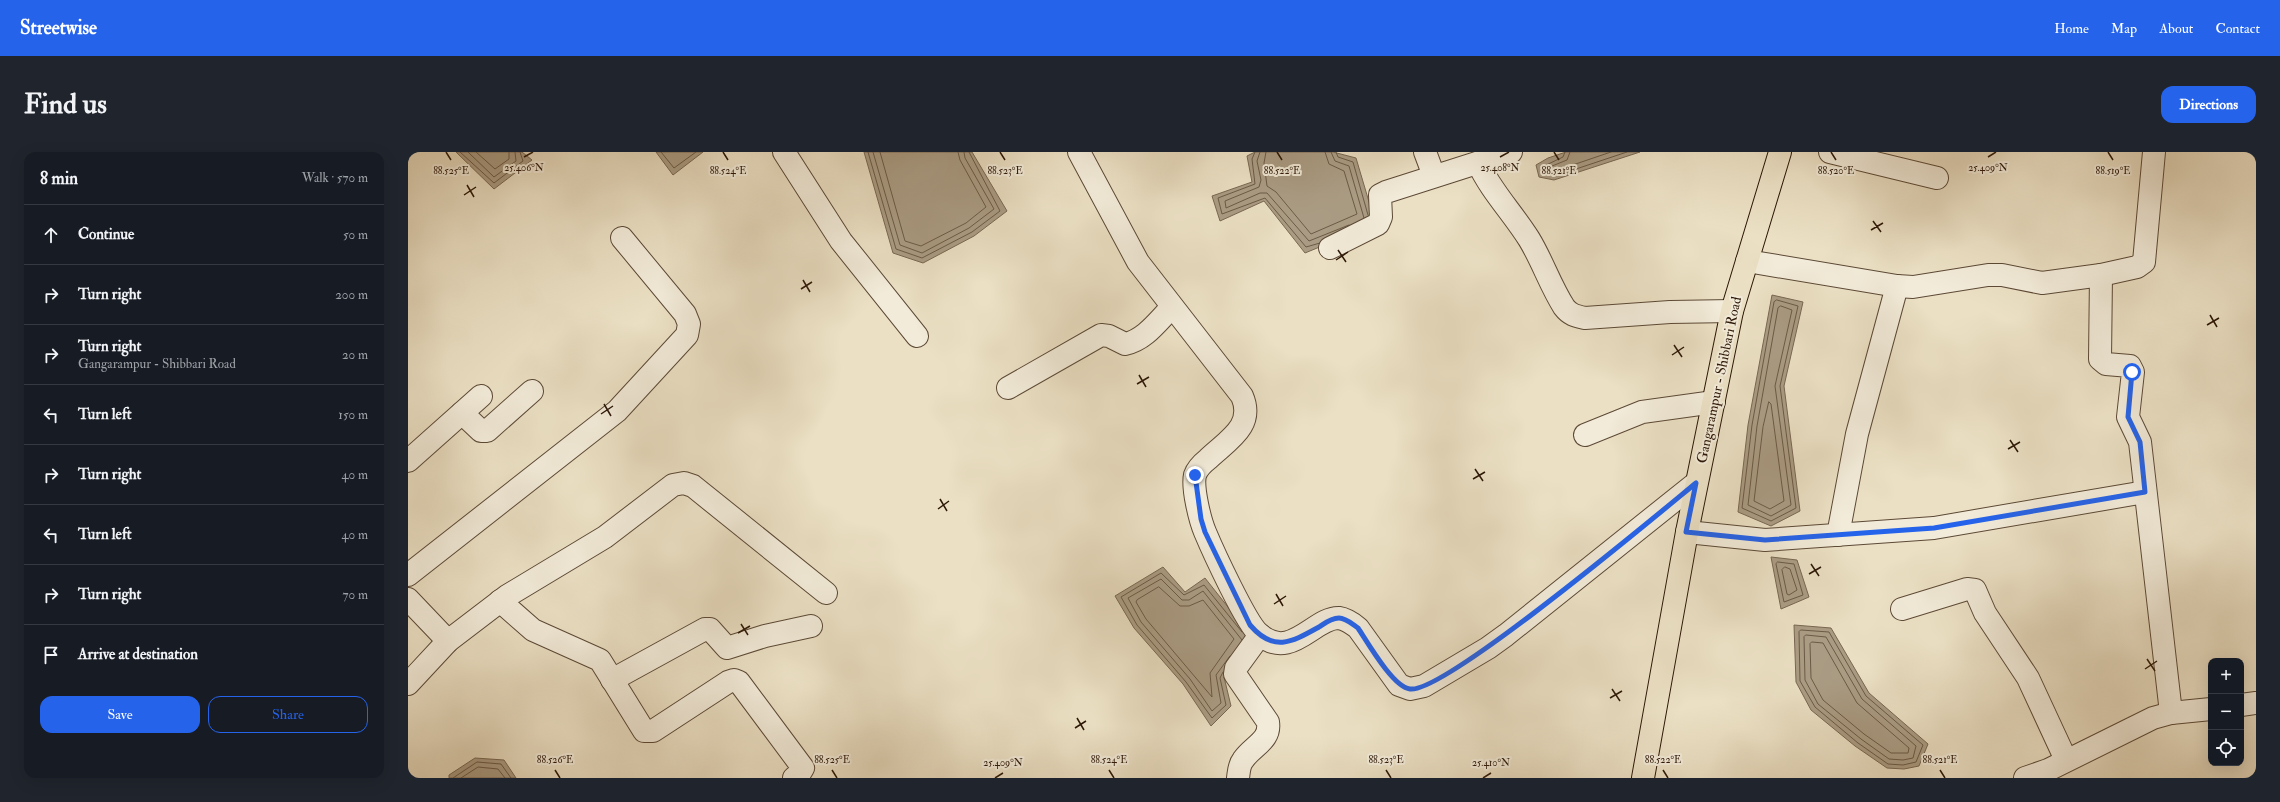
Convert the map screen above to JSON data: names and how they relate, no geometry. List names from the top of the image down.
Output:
{
  "streets": {
    "main road": ["Gangarampur - Shibbari Road"]
  },
  "page": {
    "header": "Streetwise",
    "nav": [
      "Home",
      "Map",
      "About",
      "Contact"
    ],
    "buttons": [
      "Directions",
      ["Save", "Share"]
    ],
    "title": "Find us",
    "heading": ["8 min", "Walk · 570 m"],
    "list": [
      ["Continue", "50 m"],
      ["Turn right", "200 m"],
      ["Turn right", "Gangarampur - Shibbari Road", "20 m"],
      ["Turn left", "150 m"],
      ["Turn right", "40 m"],
      ["Turn left", "40 m"],
      ["Turn right", "70 m"],
      "Arrive at destination"
    ],
    "map_buttons": ["+", "−"]
  },
  "coordinates": [
    "25.406°N",
    "25.408°N",
    "25.409°N",
    "88.525°E",
    "88.524°E",
    "88.523°E",
    "88.522°E",
    "88.521°E",
    "88.520°E",
    "88.519°E",
    "88.526°E",
    "25.410°N"
  ]
}
